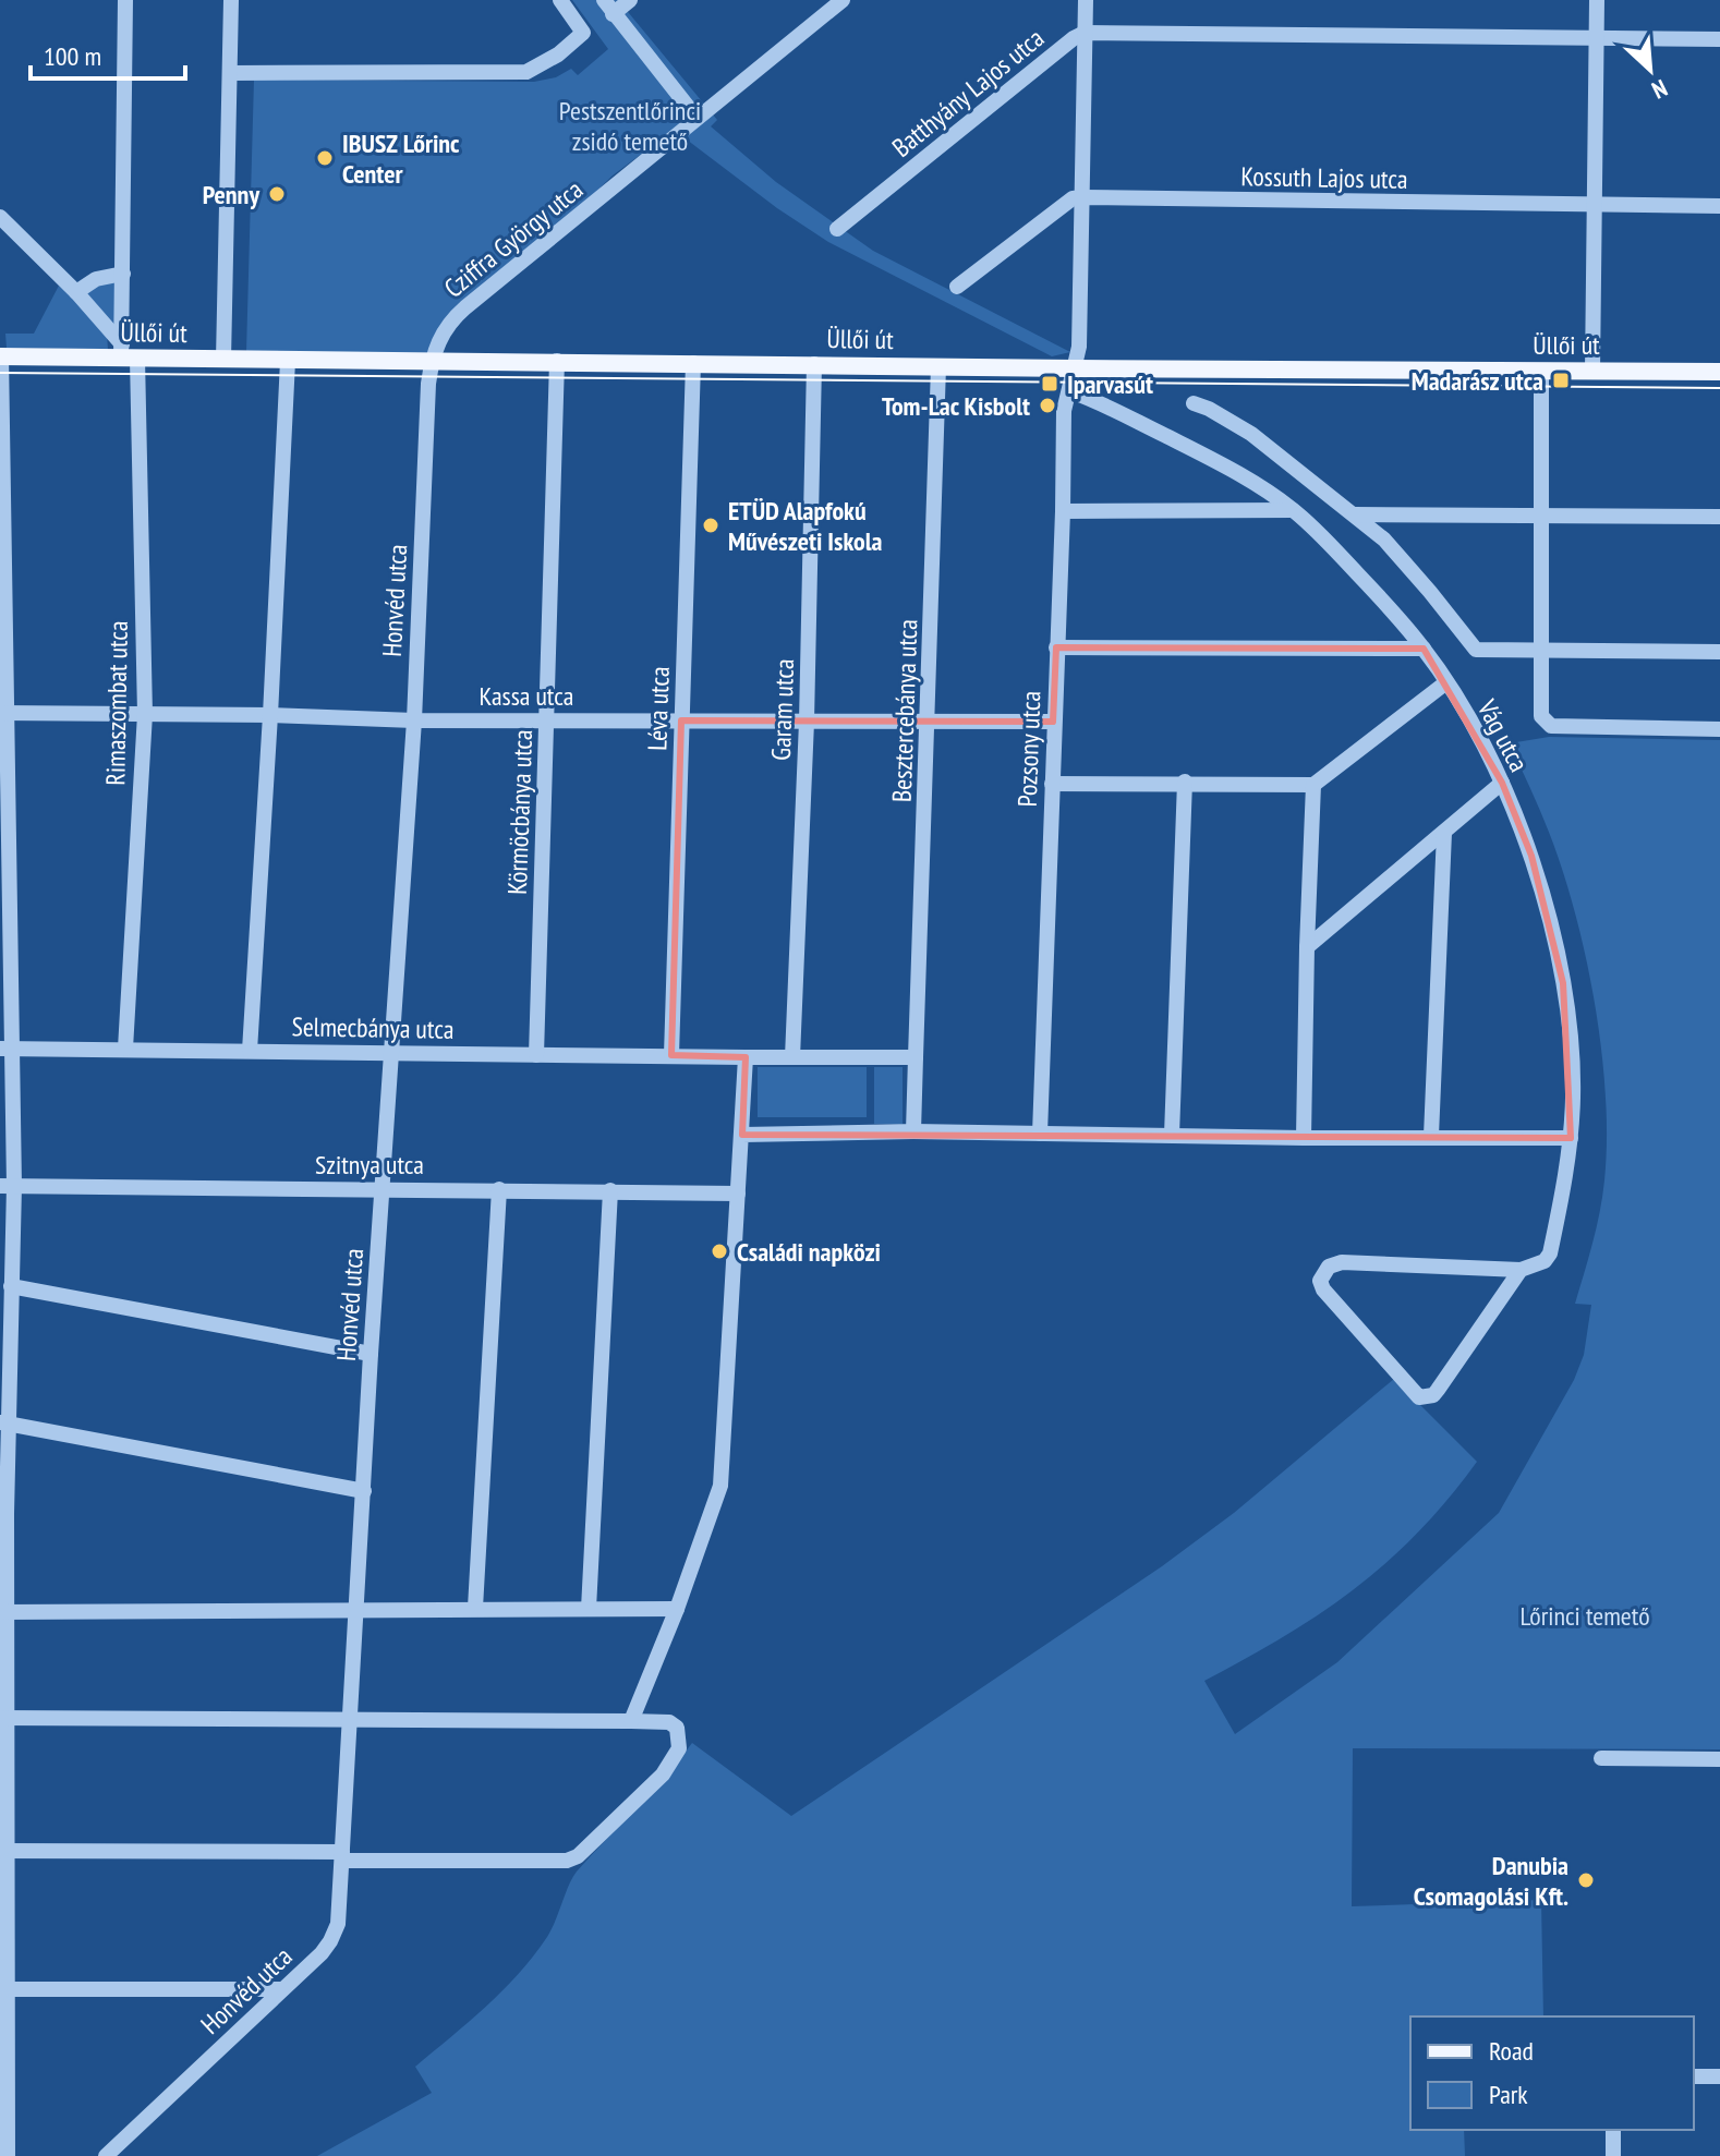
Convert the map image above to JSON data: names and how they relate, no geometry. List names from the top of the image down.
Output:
{
  "streets": {
    "main road": ["Üllői út"],
    "street": [
      "Batthyány Lajos utca",
      "Kossuth Lajos utca",
      "Cziffra György utca",
      "Honvéd utca",
      "Kassa utca",
      "Rimaszombat utca",
      "Léva utca",
      "Garam utca",
      "Besztercebánya utca",
      "Vág utca",
      "Pozsony utca",
      "Körmöcbánya utca",
      "Selmecbánya utca",
      "Szitnya utca"
    ]
  },
  "crossings": [
    ["Batthyány Lajos utca", "Pozsony utca"],
    ["Kossuth Lajos utca", "Pozsony utca"],
    ["Cziffra György utca", "Üllői út"],
    ["Cziffra György utca", "Honvéd utca"],
    ["Üllői út", "Honvéd utca"],
    ["Üllői út", "Rimaszombat utca"],
    ["Üllői út", "Léva utca"],
    ["Üllői út", "Garam utca"],
    ["Üllői út", "Besztercebánya utca"],
    ["Üllői út", "Pozsony utca"],
    ["Üllői út", "Körmöcbánya utca"],
    ["Honvéd utca", "Kassa utca"],
    ["Honvéd utca", "Selmecbánya utca"],
    ["Honvéd utca", "Szitnya utca"],
    ["Kassa utca", "Rimaszombat utca"],
    ["Kassa utca", "Léva utca"],
    ["Kassa utca", "Garam utca"],
    ["Kassa utca", "Besztercebánya utca"],
    ["Kassa utca", "Pozsony utca"],
    ["Kassa utca", "Körmöcbánya utca"],
    ["Rimaszombat utca", "Selmecbánya utca"],
    ["Léva utca", "Selmecbánya utca"],
    ["Garam utca", "Selmecbánya utca"],
    ["Besztercebánya utca", "Selmecbánya utca"],
    ["Vág utca", "Pozsony utca"],
    ["Körmöcbánya utca", "Selmecbánya utca"]
  ],
  "parks": ["Pestszentlőrinci zsidó temető", "Lőrinci temető"],
  "places": {
    "other": [
      "IBUSZ Lőrinc Center",
      "Penny",
      "Tom-Lac Kisbolt",
      "ETÜD Alapfokú Művészeti Iskola",
      "Családi napközi",
      "Danubia Csomagolási Kft."
    ],
    "transit": ["Madarász utca", "Iparvasút"]
  },
  "legend": ["Road", "Park"],
  "scale_bar": "100 m",
  "north": "bottom right"
}
